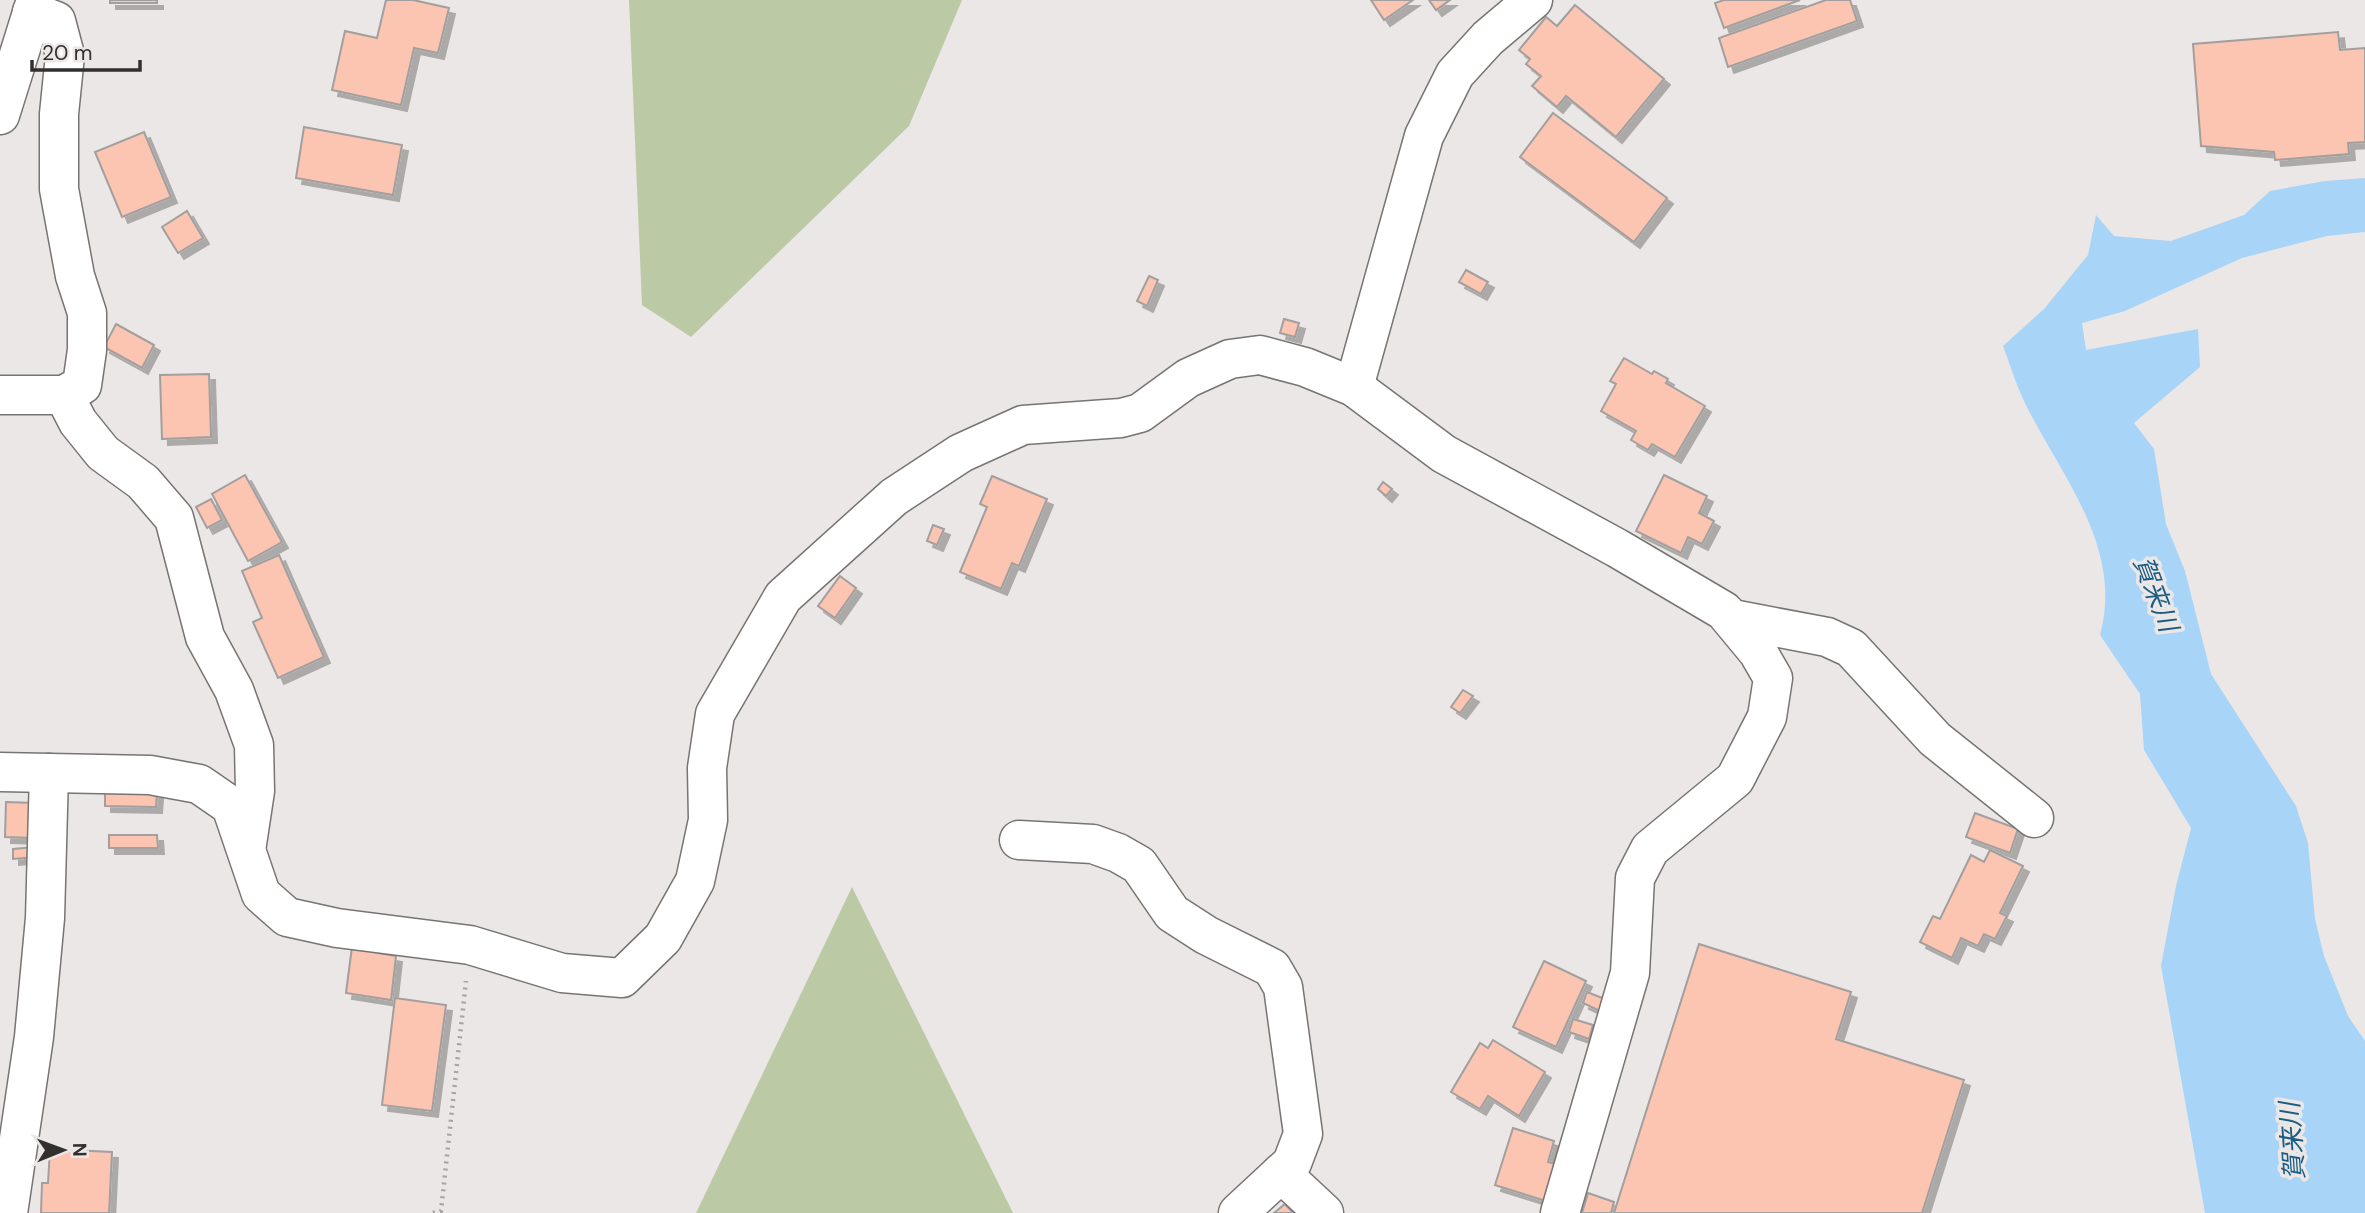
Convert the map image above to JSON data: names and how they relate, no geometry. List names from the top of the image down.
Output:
{
  "water": ["賀来川"],
  "scale_bar": "20 m",
  "north": "right"
}
